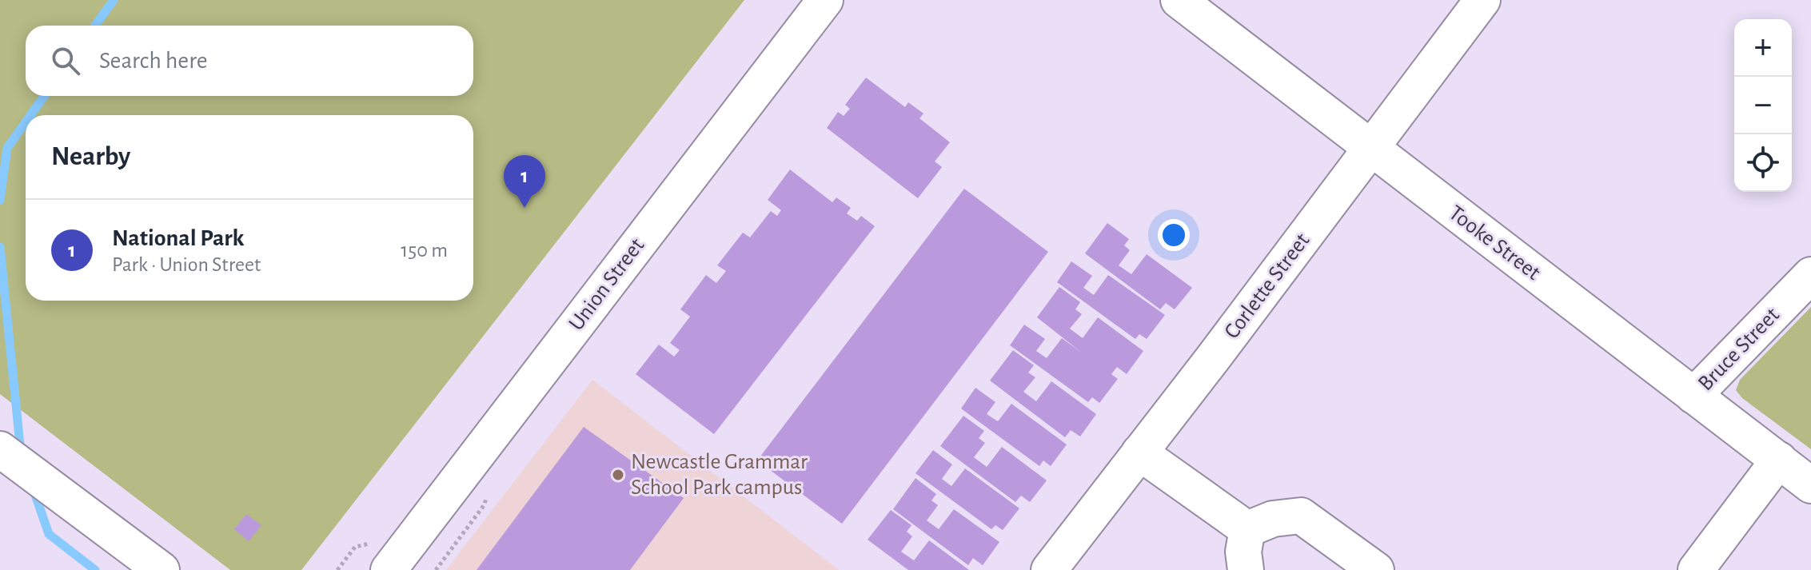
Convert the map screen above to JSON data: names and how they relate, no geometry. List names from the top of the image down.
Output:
{
  "streets": {
    "street": [
      "Tooke Street",
      "Union Street",
      "Corlette Street",
      "Bruce Street"
    ]
  },
  "crossings": [
    ["Tooke Street", "Corlette Street"],
    ["Tooke Street", "Bruce Street"]
  ],
  "places": ["Newcastle Grammar School Park campus"],
  "page": {
    "map_buttons": ["+", "−"],
    "search": "Search here",
    "heading": "Nearby",
    "pins": "1",
    "list": [
      {
        "mark": "1",
        "name": "National Park",
        "note": "Park · Union Street",
        "value": "150 m"
      }
    ]
  }
}
